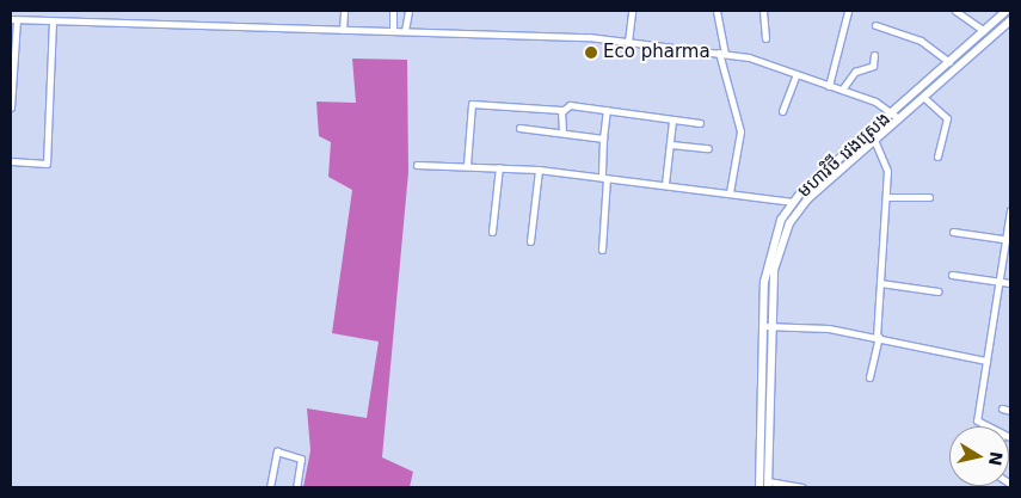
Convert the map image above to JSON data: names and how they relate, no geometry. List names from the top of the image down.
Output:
{
  "streets": {
    "main road": ["មហាវិថី វេងស្រេង"]
  },
  "places": ["Eco pharma"],
  "north": "right"
}
